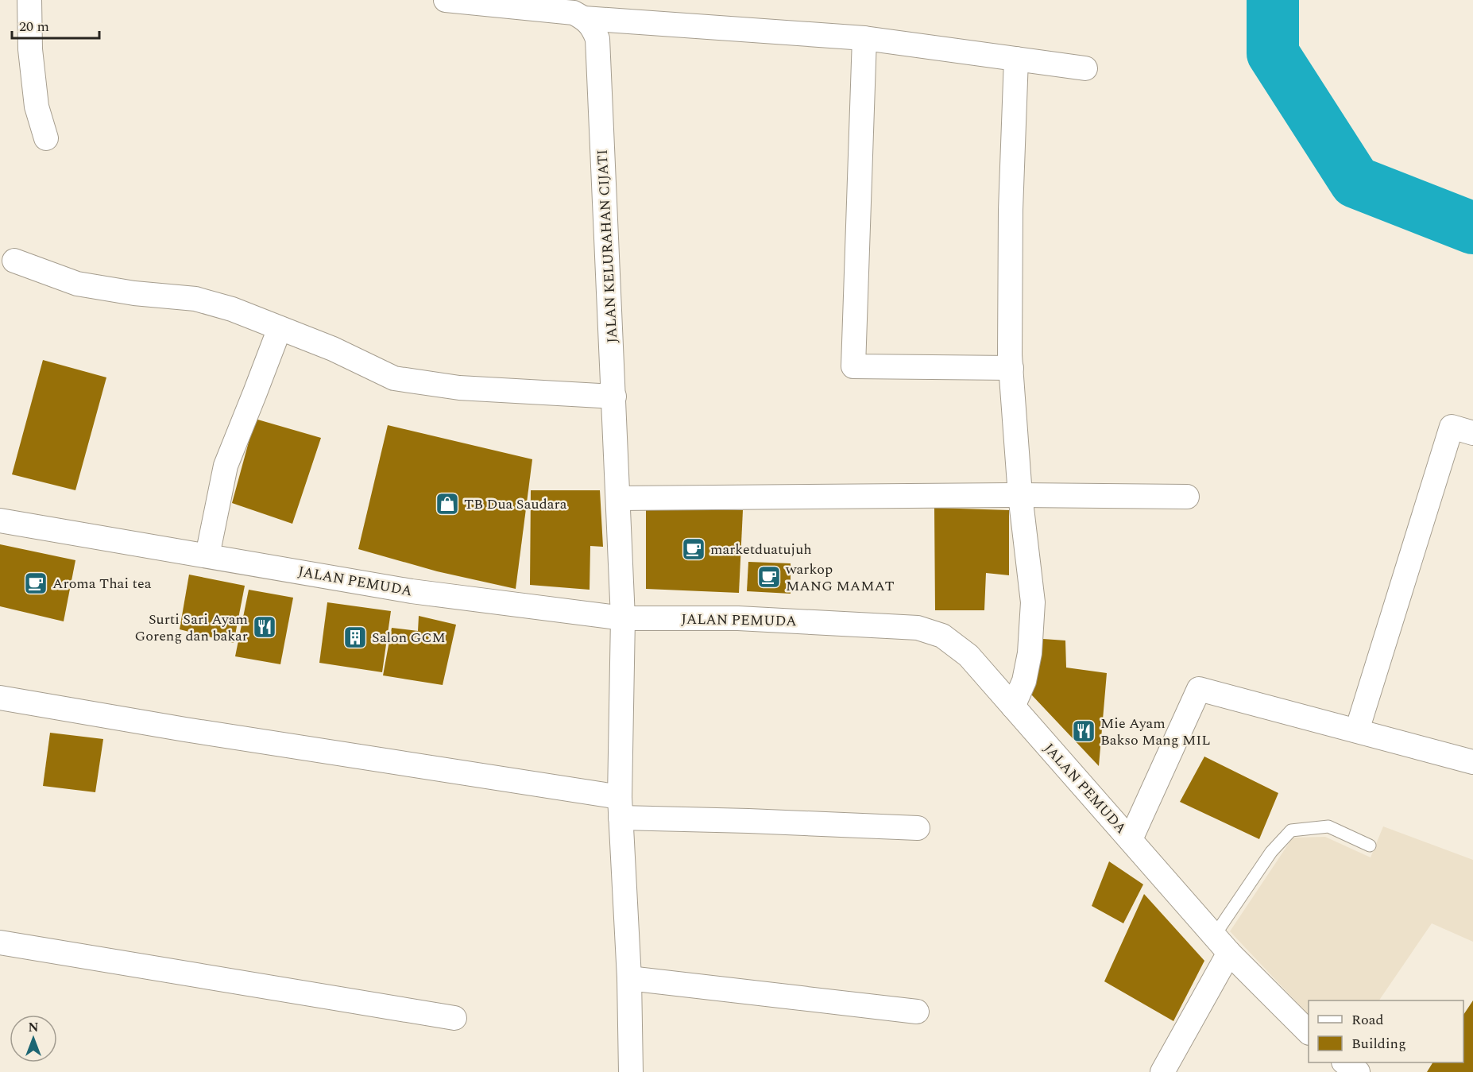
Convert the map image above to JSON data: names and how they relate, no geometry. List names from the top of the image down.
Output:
{
  "streets": {
    "street": ["JALAN KELURAHAN CIJATI", "JALAN PEMUDA"]
  },
  "crossings": [
    ["JALAN KELURAHAN CIJATI", "JALAN PEMUDA"]
  ],
  "places": {
    "shop": ["TB Dua Saudara"],
    "cafe": ["marketduatujuh", "warkop MANG MAMAT", "Aroma Thai tea"],
    "restaurant": ["Surti Sari Ayam Goreng dan bakar", "Mie Ayam Bakso Mang MIL"],
    "building": ["Salon GCM"]
  },
  "legend": ["Road", "Building"],
  "scale_bar": "20 m",
  "north": "top"
}
